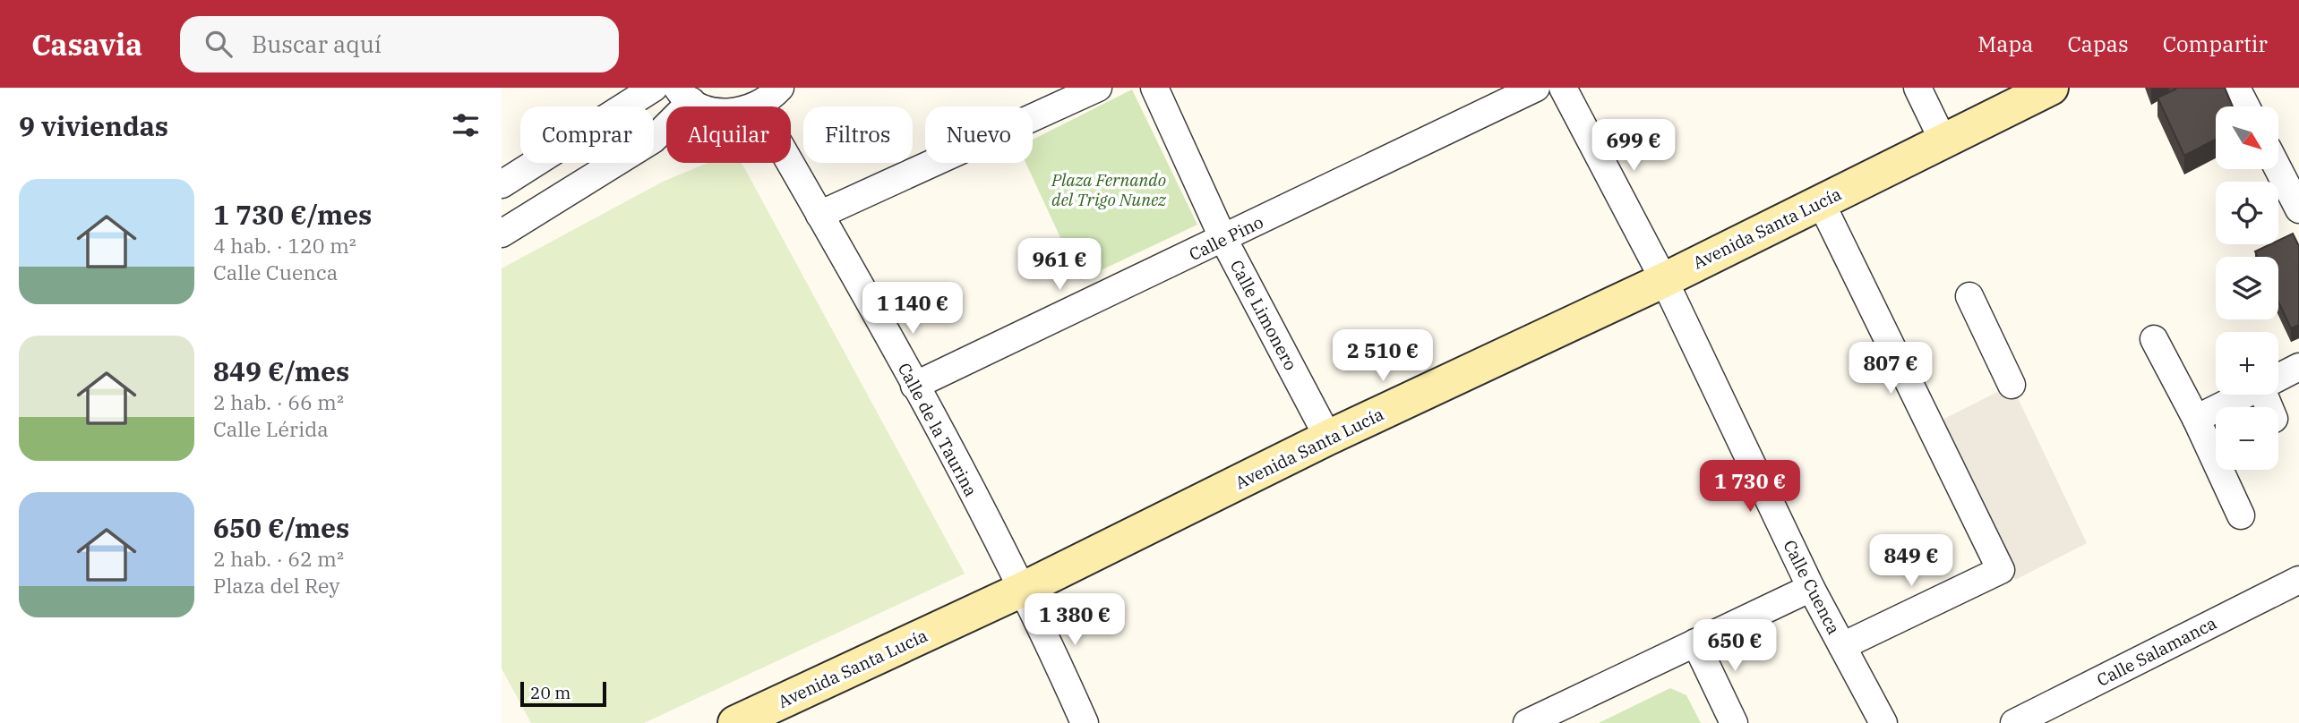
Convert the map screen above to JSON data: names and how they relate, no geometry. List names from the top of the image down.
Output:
{
  "streets": {
    "street": [
      "Avenida Santa Lucía",
      "Calle Pino",
      "Calle Limonero",
      "Calle de la Taurina",
      "Calle Cuenca",
      "Calle Salamanca"
    ]
  },
  "crossings": [
    ["Avenida Santa Lucía", "Calle Limonero"],
    ["Avenida Santa Lucía", "Calle de la Taurina"],
    ["Avenida Santa Lucía", "Calle Cuenca"],
    ["Calle Pino", "Calle Limonero"],
    ["Calle Pino", "Calle de la Taurina"]
  ],
  "parks": ["Plaza Fernando del Trigo Nunez"],
  "scale_bar": "20 m",
  "north": "bottom right",
  "page": {
    "header": "Casavia",
    "search": "Buscar aquí",
    "nav": ["Mapa", "Capas", "Compartir"],
    "heading": "9 viviendas",
    "map_buttons": ["+", "−"],
    "chip": [
      "Comprar",
      "Alquilar",
      "Filtros",
      "Nuevo"
    ],
    "price": [
      "699 €",
      "961 €",
      "1 140 €",
      "2 510 €",
      "807 €",
      "1 730 €",
      "849 €",
      "1 380 €",
      "650 €"
    ],
    "list": [
      {
        "name": "1 730 €/mes",
        "note": "4 hab. · 120 m² · Calle Cuenca"
      },
      {
        "name": "849 €/mes",
        "note": "2 hab. · 66 m² · Calle Lérida"
      },
      {
        "name": "650 €/mes",
        "note": "2 hab. · 62 m² · Plaza del Rey"
      }
    ],
    "scale": "20 m"
  }
}
